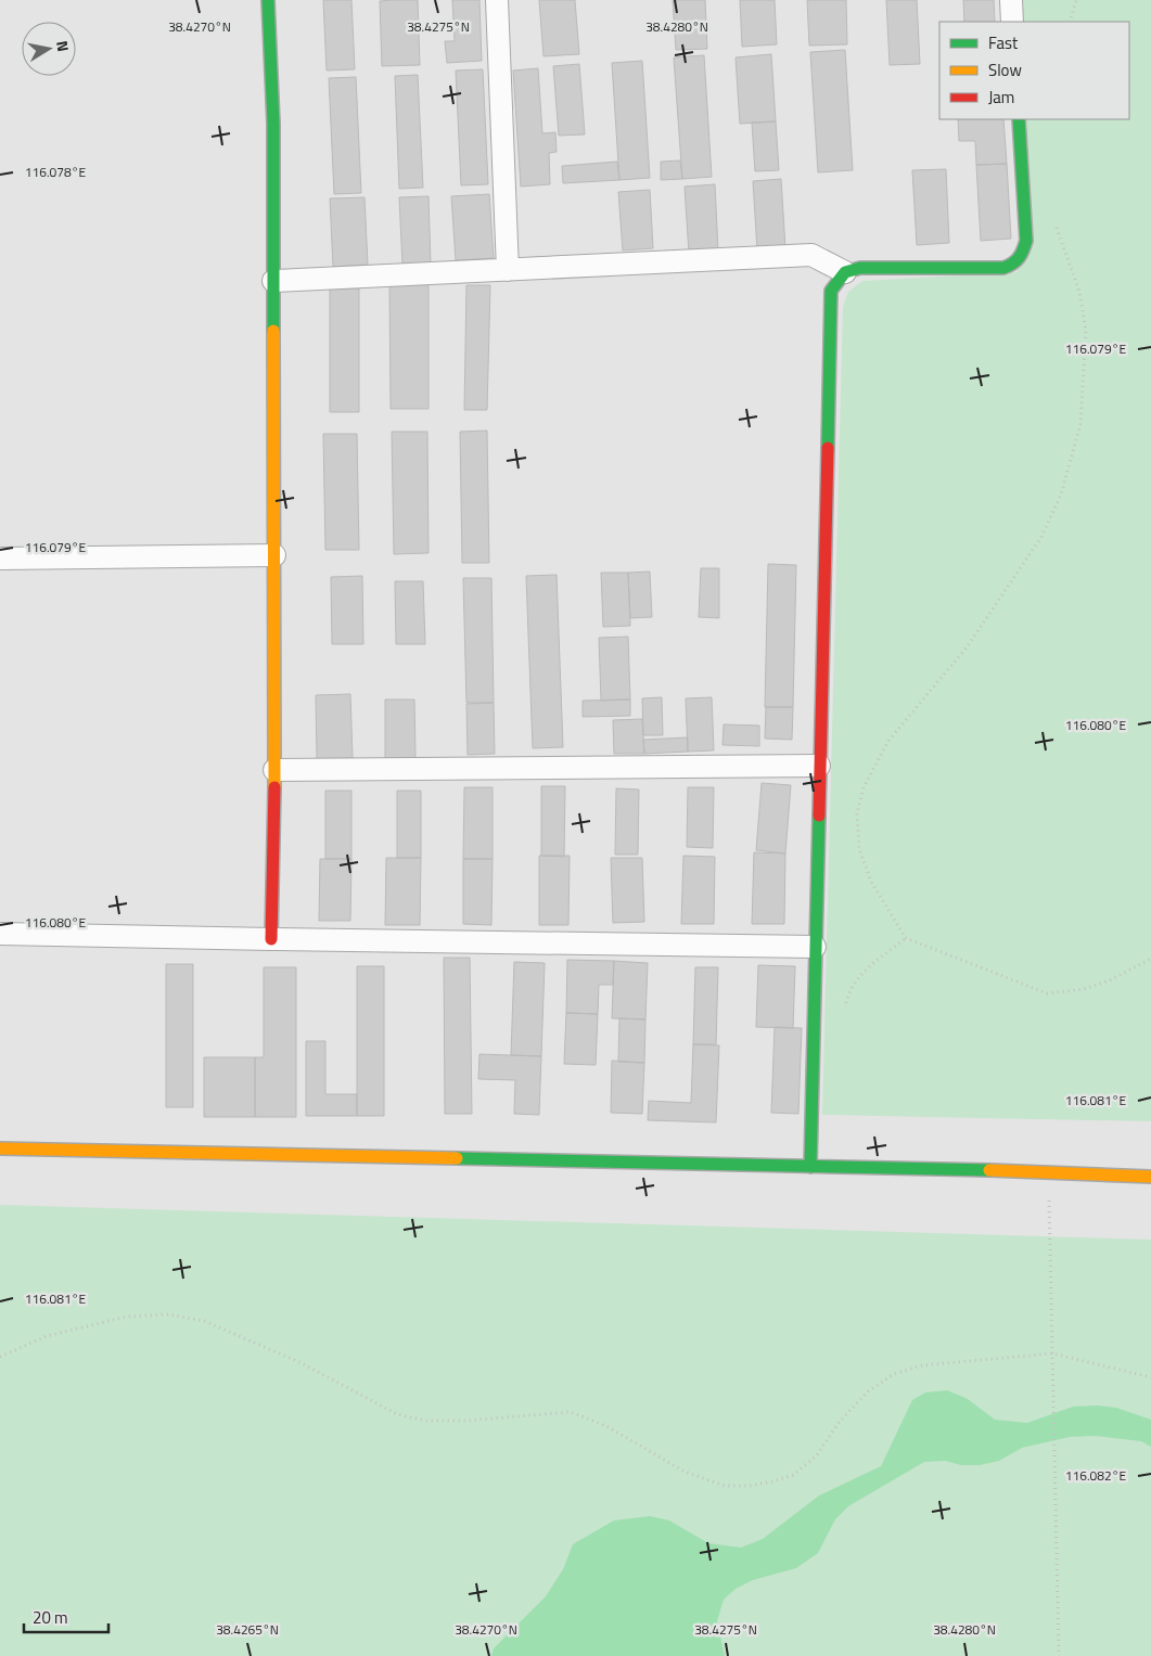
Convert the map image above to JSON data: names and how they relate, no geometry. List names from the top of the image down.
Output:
{
  "legend": ["Fast", "Slow", "Jam"],
  "scale_bar": "20 m",
  "north": "right",
  "coordinates": [
    "38.4270°N",
    "38.4275°N",
    "38.4280°N",
    "116.078°E",
    "116.079°E",
    "116.080°E",
    "116.081°E",
    "116.082°E",
    "38.4265°N"
  ]
}
